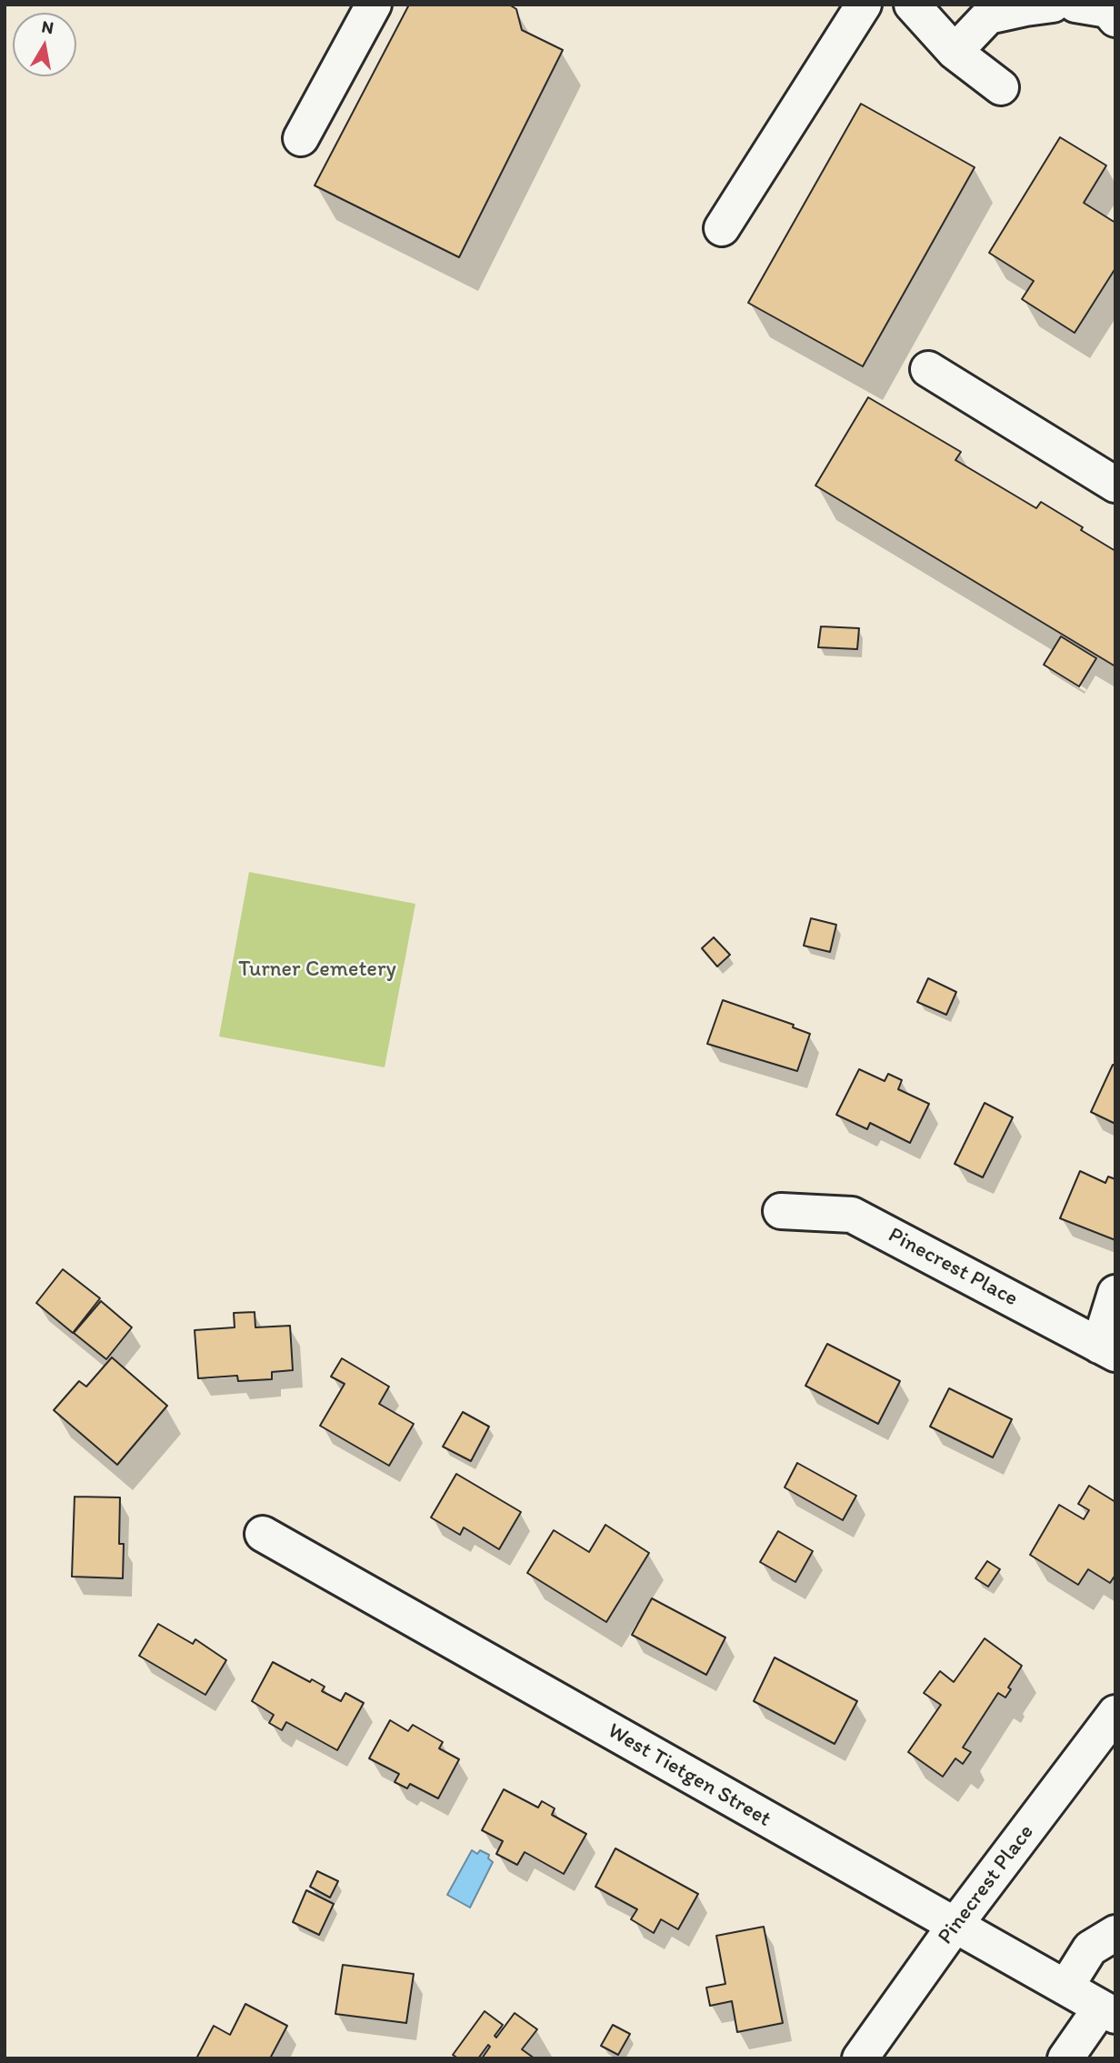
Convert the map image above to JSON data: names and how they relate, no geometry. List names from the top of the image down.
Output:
{
  "streets": {
    "street": ["Pinecrest Place", "West Tietgen Street"]
  },
  "crossings": [
    ["Pinecrest Place", "West Tietgen Street"]
  ],
  "parks": ["Turner Cemetery"],
  "north": "top"
}
